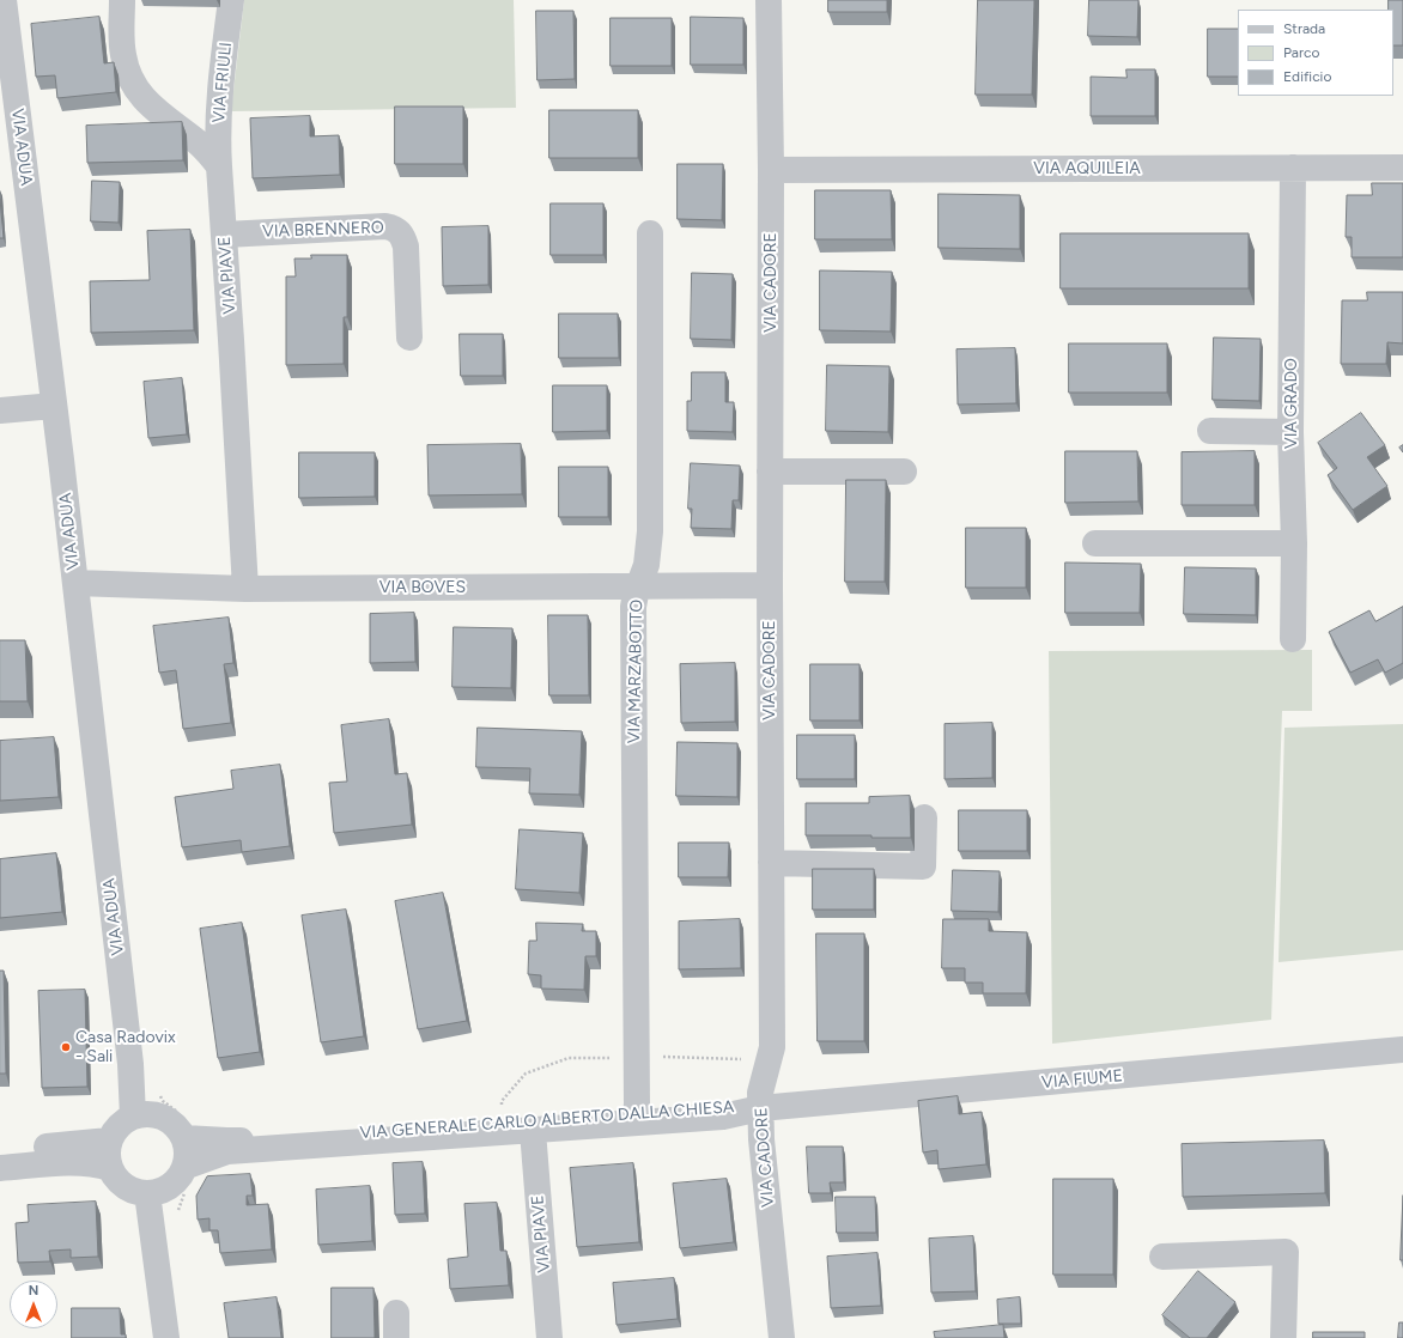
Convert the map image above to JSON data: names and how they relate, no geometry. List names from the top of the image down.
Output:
{
  "streets": {
    "street": [
      "VIA FRIULI",
      "VIA ADUA",
      "VIA AQUILEIA",
      "VIA BRENNERO",
      "VIA PIAVE",
      "VIA CADORE",
      "VIA GRADO",
      "VIA BOVES",
      "VIA MARZABOTTO",
      "VIA FIUME",
      "VIA GENERALE CARLO ALBERTO DALLA CHIESA"
    ]
  },
  "crossings": [
    ["VIA FRIULI", "VIA PIAVE"],
    ["VIA ADUA", "VIA BOVES"],
    ["VIA ADUA", "VIA GENERALE CARLO ALBERTO DALLA CHIESA"],
    ["VIA AQUILEIA", "VIA CADORE"],
    ["VIA AQUILEIA", "VIA GRADO"],
    ["VIA BRENNERO", "VIA PIAVE"],
    ["VIA PIAVE", "VIA BOVES"],
    ["VIA PIAVE", "VIA GENERALE CARLO ALBERTO DALLA CHIESA"],
    ["VIA CADORE", "VIA BOVES"],
    ["VIA CADORE", "VIA FIUME"],
    ["VIA CADORE", "VIA GENERALE CARLO ALBERTO DALLA CHIESA"],
    ["VIA BOVES", "VIA MARZABOTTO"],
    ["VIA MARZABOTTO", "VIA GENERALE CARLO ALBERTO DALLA CHIESA"],
    ["VIA FIUME", "VIA GENERALE CARLO ALBERTO DALLA CHIESA"]
  ],
  "places": ["Casa Radovix - Sali"],
  "legend": ["Strada", "Parco", "Edificio"],
  "north": "top"
}
